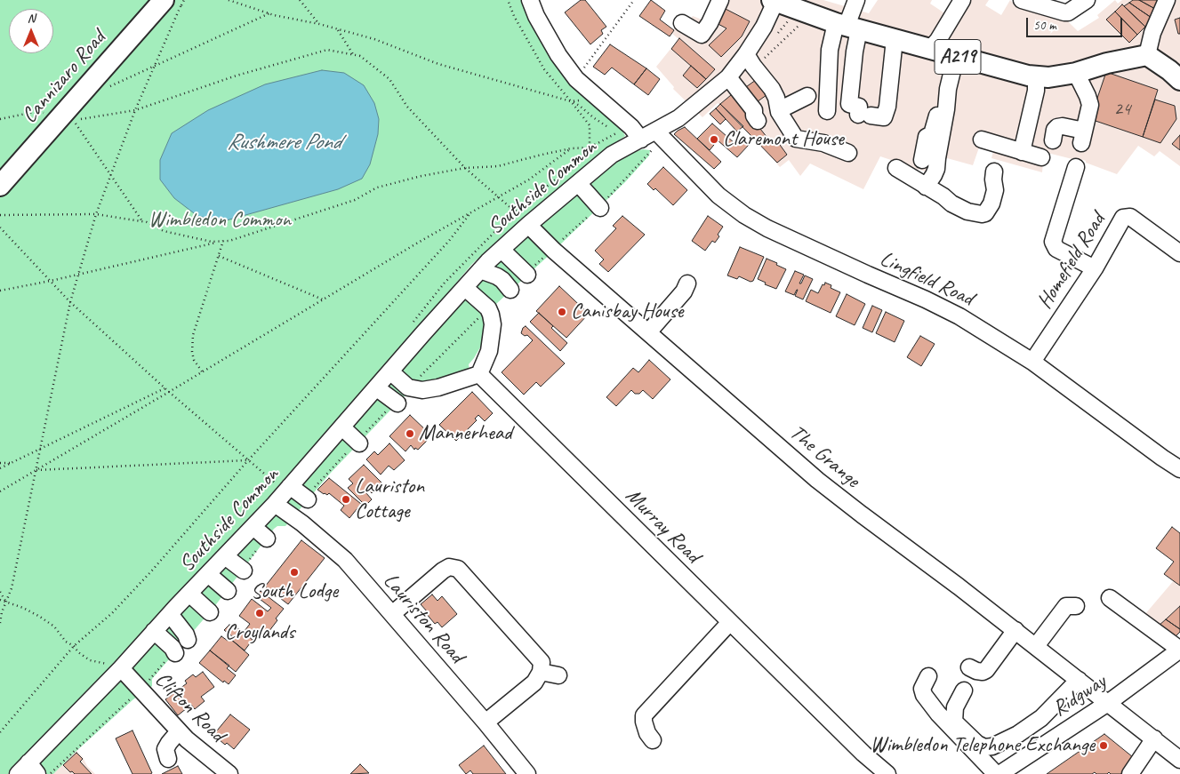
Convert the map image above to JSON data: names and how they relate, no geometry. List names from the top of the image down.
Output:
{
  "streets": {
    "main road": ["A219", "Cannizaro Road"],
    "street": [
      "Southside Common",
      "Homefield Road",
      "Lingfield Road",
      "The Grange",
      "Murray Road",
      "Lauriston Road",
      "Ridgway",
      "Clifton Road"
    ]
  },
  "crossings": [
    ["A219", "Southside Common"],
    ["Southside Common", "Lingfield Road"],
    ["Southside Common", "The Grange"],
    ["Southside Common", "Lauriston Road"],
    ["Southside Common", "Clifton Road"],
    ["Homefield Road", "Lingfield Road"],
    ["The Grange", "Ridgway"]
  ],
  "water": ["Rushmere Pond"],
  "parks": ["Wimbledon Common"],
  "places": [
    "Claremont House",
    "Canisbay House",
    "Mannerhead",
    "Lauriston Cottage",
    "South Lodge",
    "Croylands",
    "Wimbledon Telephone Exchange"
  ],
  "house_numbers": ["24"],
  "scale_bar": "50 m",
  "north": "top"
}
